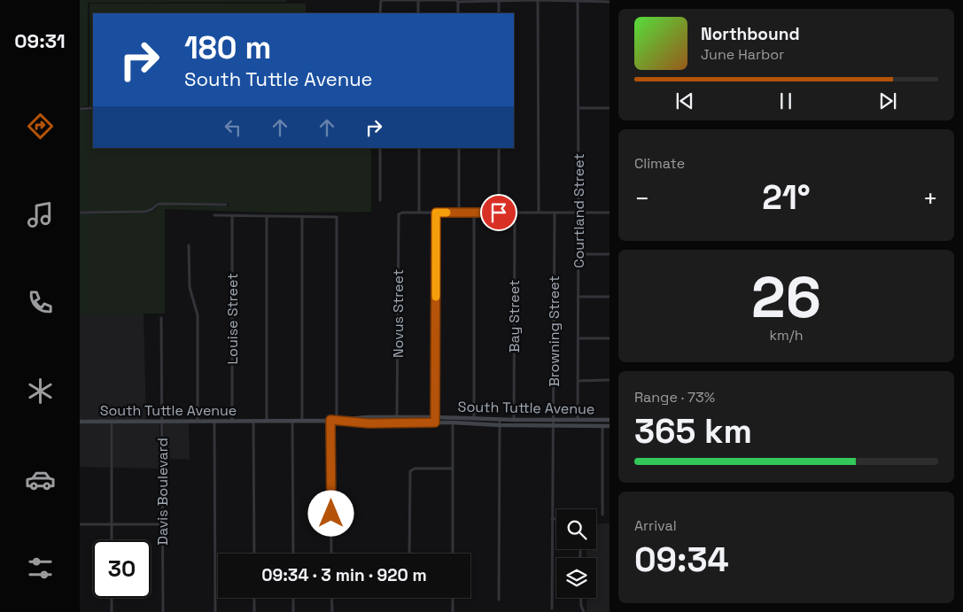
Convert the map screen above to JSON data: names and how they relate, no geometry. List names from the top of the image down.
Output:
{
  "streets": {
    "main road": ["South Tuttle Avenue"],
    "street": [
      "Courtland Street",
      "Novus Street",
      "Bay Street",
      "Louise Street",
      "Browning Street",
      "Davis Boulevard"
    ]
  },
  "crossings": [
    ["Courtland Street", "South Tuttle Avenue"],
    ["Novus Street", "South Tuttle Avenue"],
    ["Bay Street", "South Tuttle Avenue"],
    ["Louise Street", "South Tuttle Avenue"],
    ["Browning Street", "South Tuttle Avenue"],
    ["South Tuttle Avenue", "Davis Boulevard"]
  ],
  "page": {
    "tabs": "09:31",
    "turn": ["180 m", "South Tuttle Avenue"],
    "song": ["Northbound", "June Harbor"],
    "tile": [
      "Climate",
      ["26", "km/h"],
      ["Range · 73%", "365 km"],
      ["Arrival", "09:34"]
    ],
    "heat": ["−", "21°", "+"],
    "limit": "30",
    "trip": "09:34 · 3 min · 920 m"
  }
}
